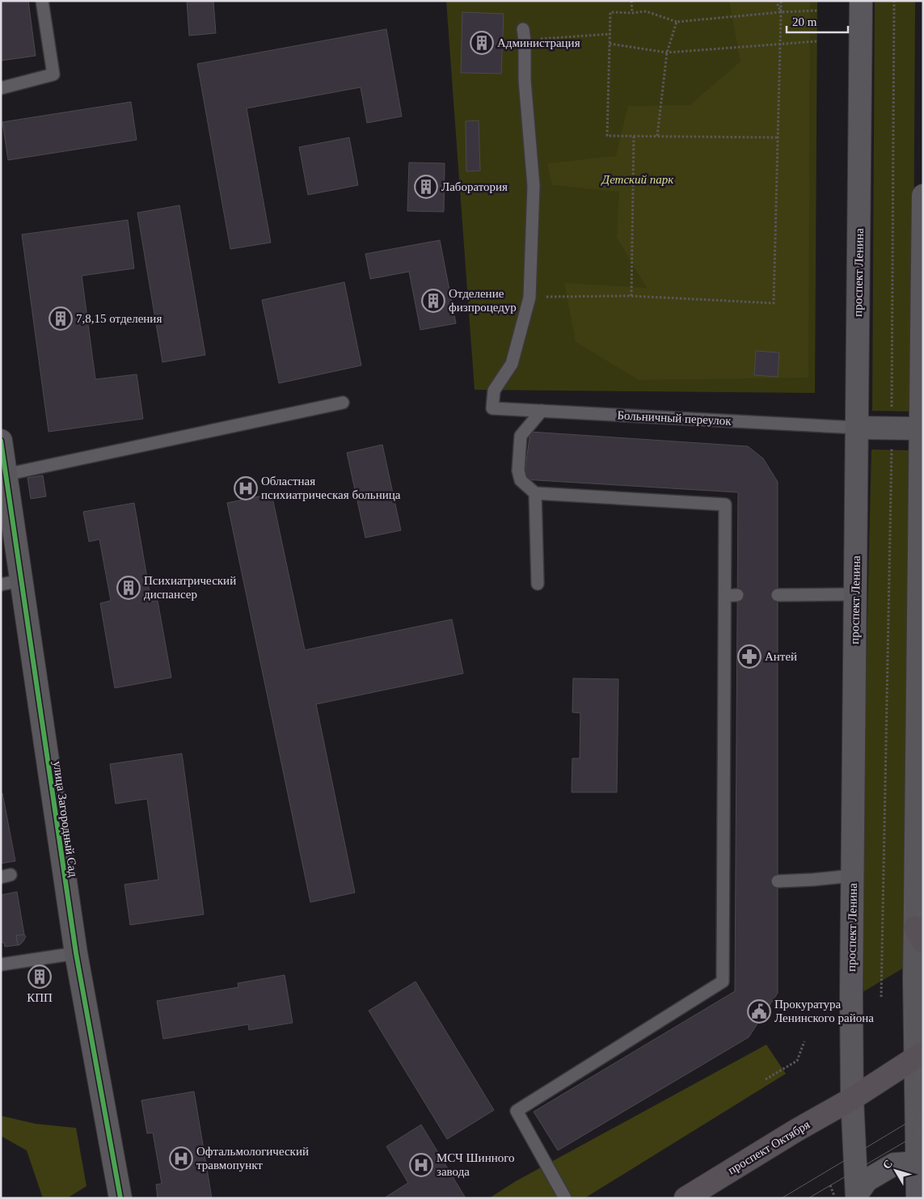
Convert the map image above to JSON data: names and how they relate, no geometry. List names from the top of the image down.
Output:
{
  "streets": {
    "main road": ["проспект Ленина", "улица Загородный Сад", "проспект Октября"],
    "lane": ["Больничный переулок"]
  },
  "crossings": [
    ["проспект Ленина", "Больничный переулок"],
    ["проспект Ленина", "проспект Октября"]
  ],
  "parks": ["Детский парк"],
  "places": {
    "building": [
      "Администрация",
      "Лаборатория",
      "Отделение физпроцедур",
      "7,8,15 отделения",
      "Психиатрический диспансер",
      "КПП"
    ],
    "hospital": ["Областная психиатрическая больница", "Офтальмологический травмопункт", "МСЧ Шинного завода"],
    "pharmacy": ["Антей"],
    "public building": ["Прокуратура Ленинского района"]
  },
  "scale_bar": "20 m",
  "north": "top left"
}
